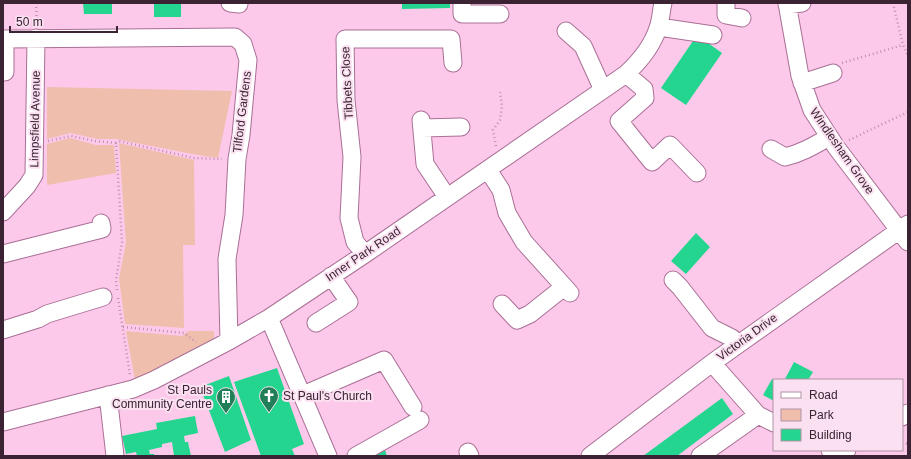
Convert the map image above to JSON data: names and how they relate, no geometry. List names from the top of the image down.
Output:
{
  "streets": {
    "street": [
      "Tibbets Close",
      "Tilford Gardens",
      "Limpsfield Avenue",
      "Windlesham Grove",
      "Inner Park Road",
      "Victoria Drive"
    ]
  },
  "crossings": [
    ["Tibbets Close", "Inner Park Road"],
    ["Tilford Gardens", "Limpsfield Avenue"],
    ["Tilford Gardens", "Inner Park Road"],
    ["Windlesham Grove", "Victoria Drive"]
  ],
  "places": {
    "church": ["St Paul's Church"],
    "building": ["St Pauls Community Centre"]
  },
  "legend": ["Road", "Park", "Building"],
  "scale_bar": "50 m"
}
